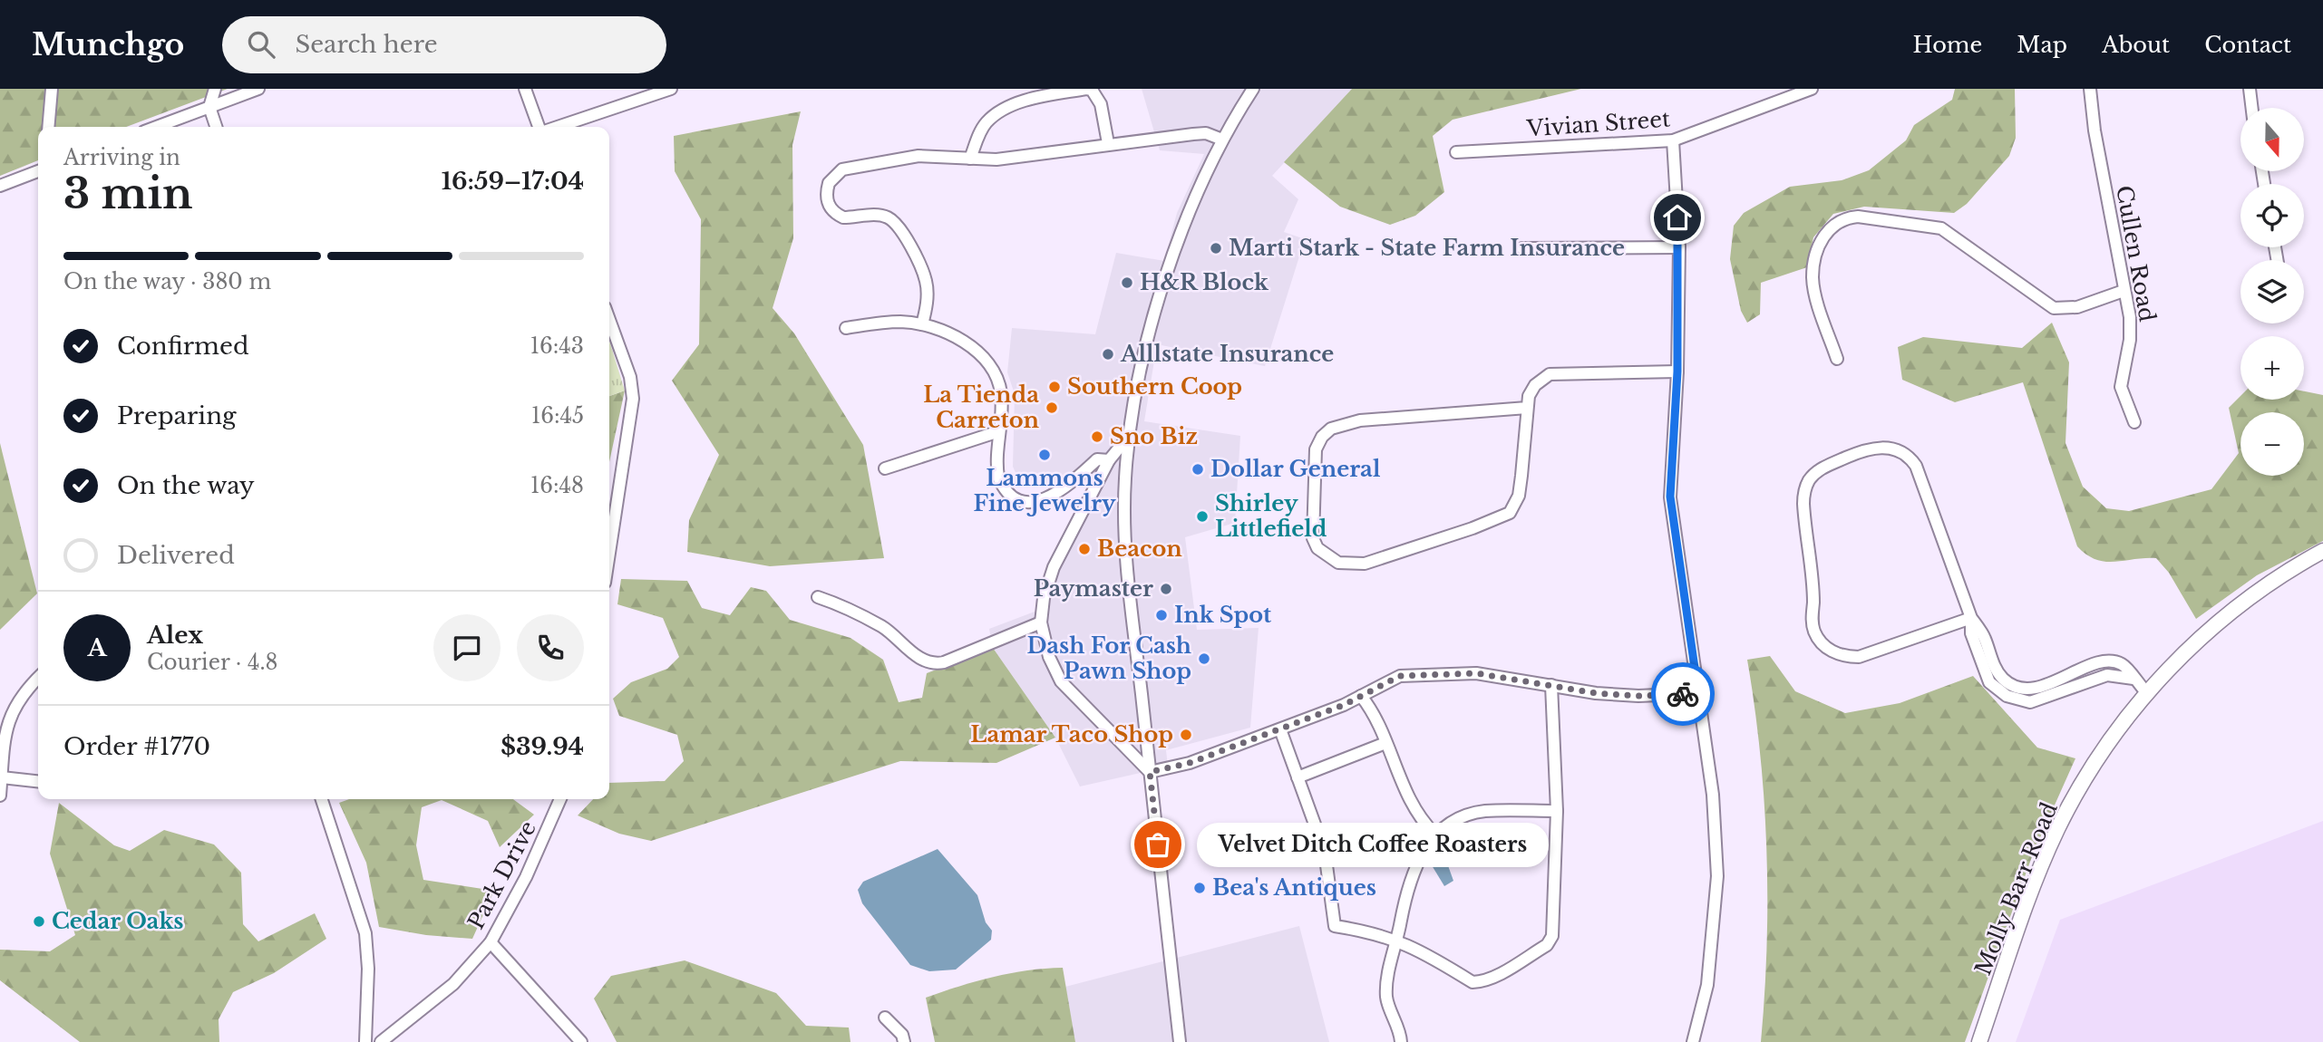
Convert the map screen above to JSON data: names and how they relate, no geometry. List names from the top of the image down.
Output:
{
  "streets": {
    "main road": ["Molly Barr Road"],
    "street": ["Vivian Street", "Cullen Road", "Park Drive"]
  },
  "places": [
    "Marti Stark - State Farm Insurance",
    "H&R Block",
    "Alllstate Insurance",
    "Southern Coop",
    "La Tienda Carreton",
    "Sno Biz",
    "Lammons Fine Jewelry",
    "Dollar General",
    "Shirley Littlefield",
    "Beacon",
    "Paymaster",
    "Ink Spot",
    "Dash For Cash Pawn Shop",
    "Lamar Taco Shop",
    "Velvet Ditch Coffee Roasters",
    "Bea's Antiques",
    "Cedar Oaks"
  ],
  "north": "bottom",
  "page": {
    "header": "Munchgo",
    "search": "Search here",
    "nav": [
      "Home",
      "Map",
      "About",
      "Contact"
    ],
    "map_buttons": ["+", "−"],
    "heading": ["3 min", "Arriving in", "16:59–17:04"],
    "panel": [
      "Alex",
      "Courier · 4.8",
      "Order #1770",
      "$39.94"
    ],
    "bar": "On the way · 380 m",
    "list": [
      ["Confirmed", "16:43"],
      ["Preparing", "16:45"],
      ["On the way", "16:48"],
      "Delivered"
    ],
    "round": "A",
    "bubble": "Velvet Ditch Coffee Roasters"
  }
}
